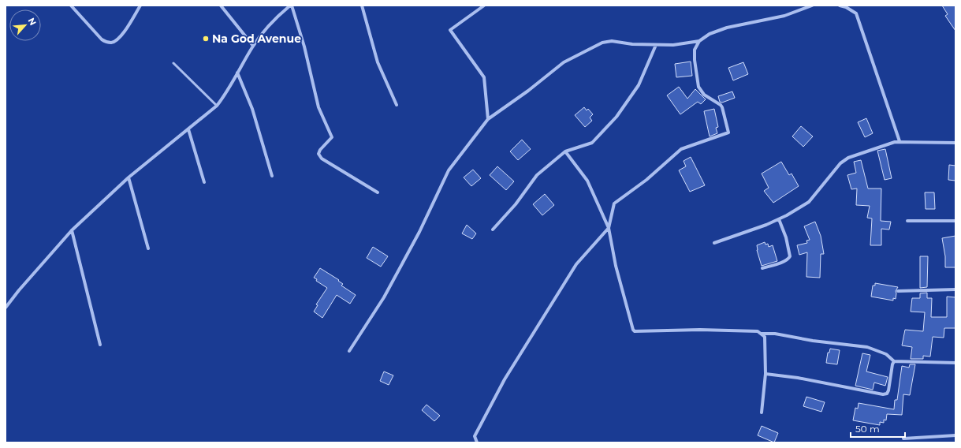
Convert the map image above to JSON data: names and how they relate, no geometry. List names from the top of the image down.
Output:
{
  "places": ["Na God Avenue"],
  "scale_bar": "50 m",
  "north": "top right"
}
